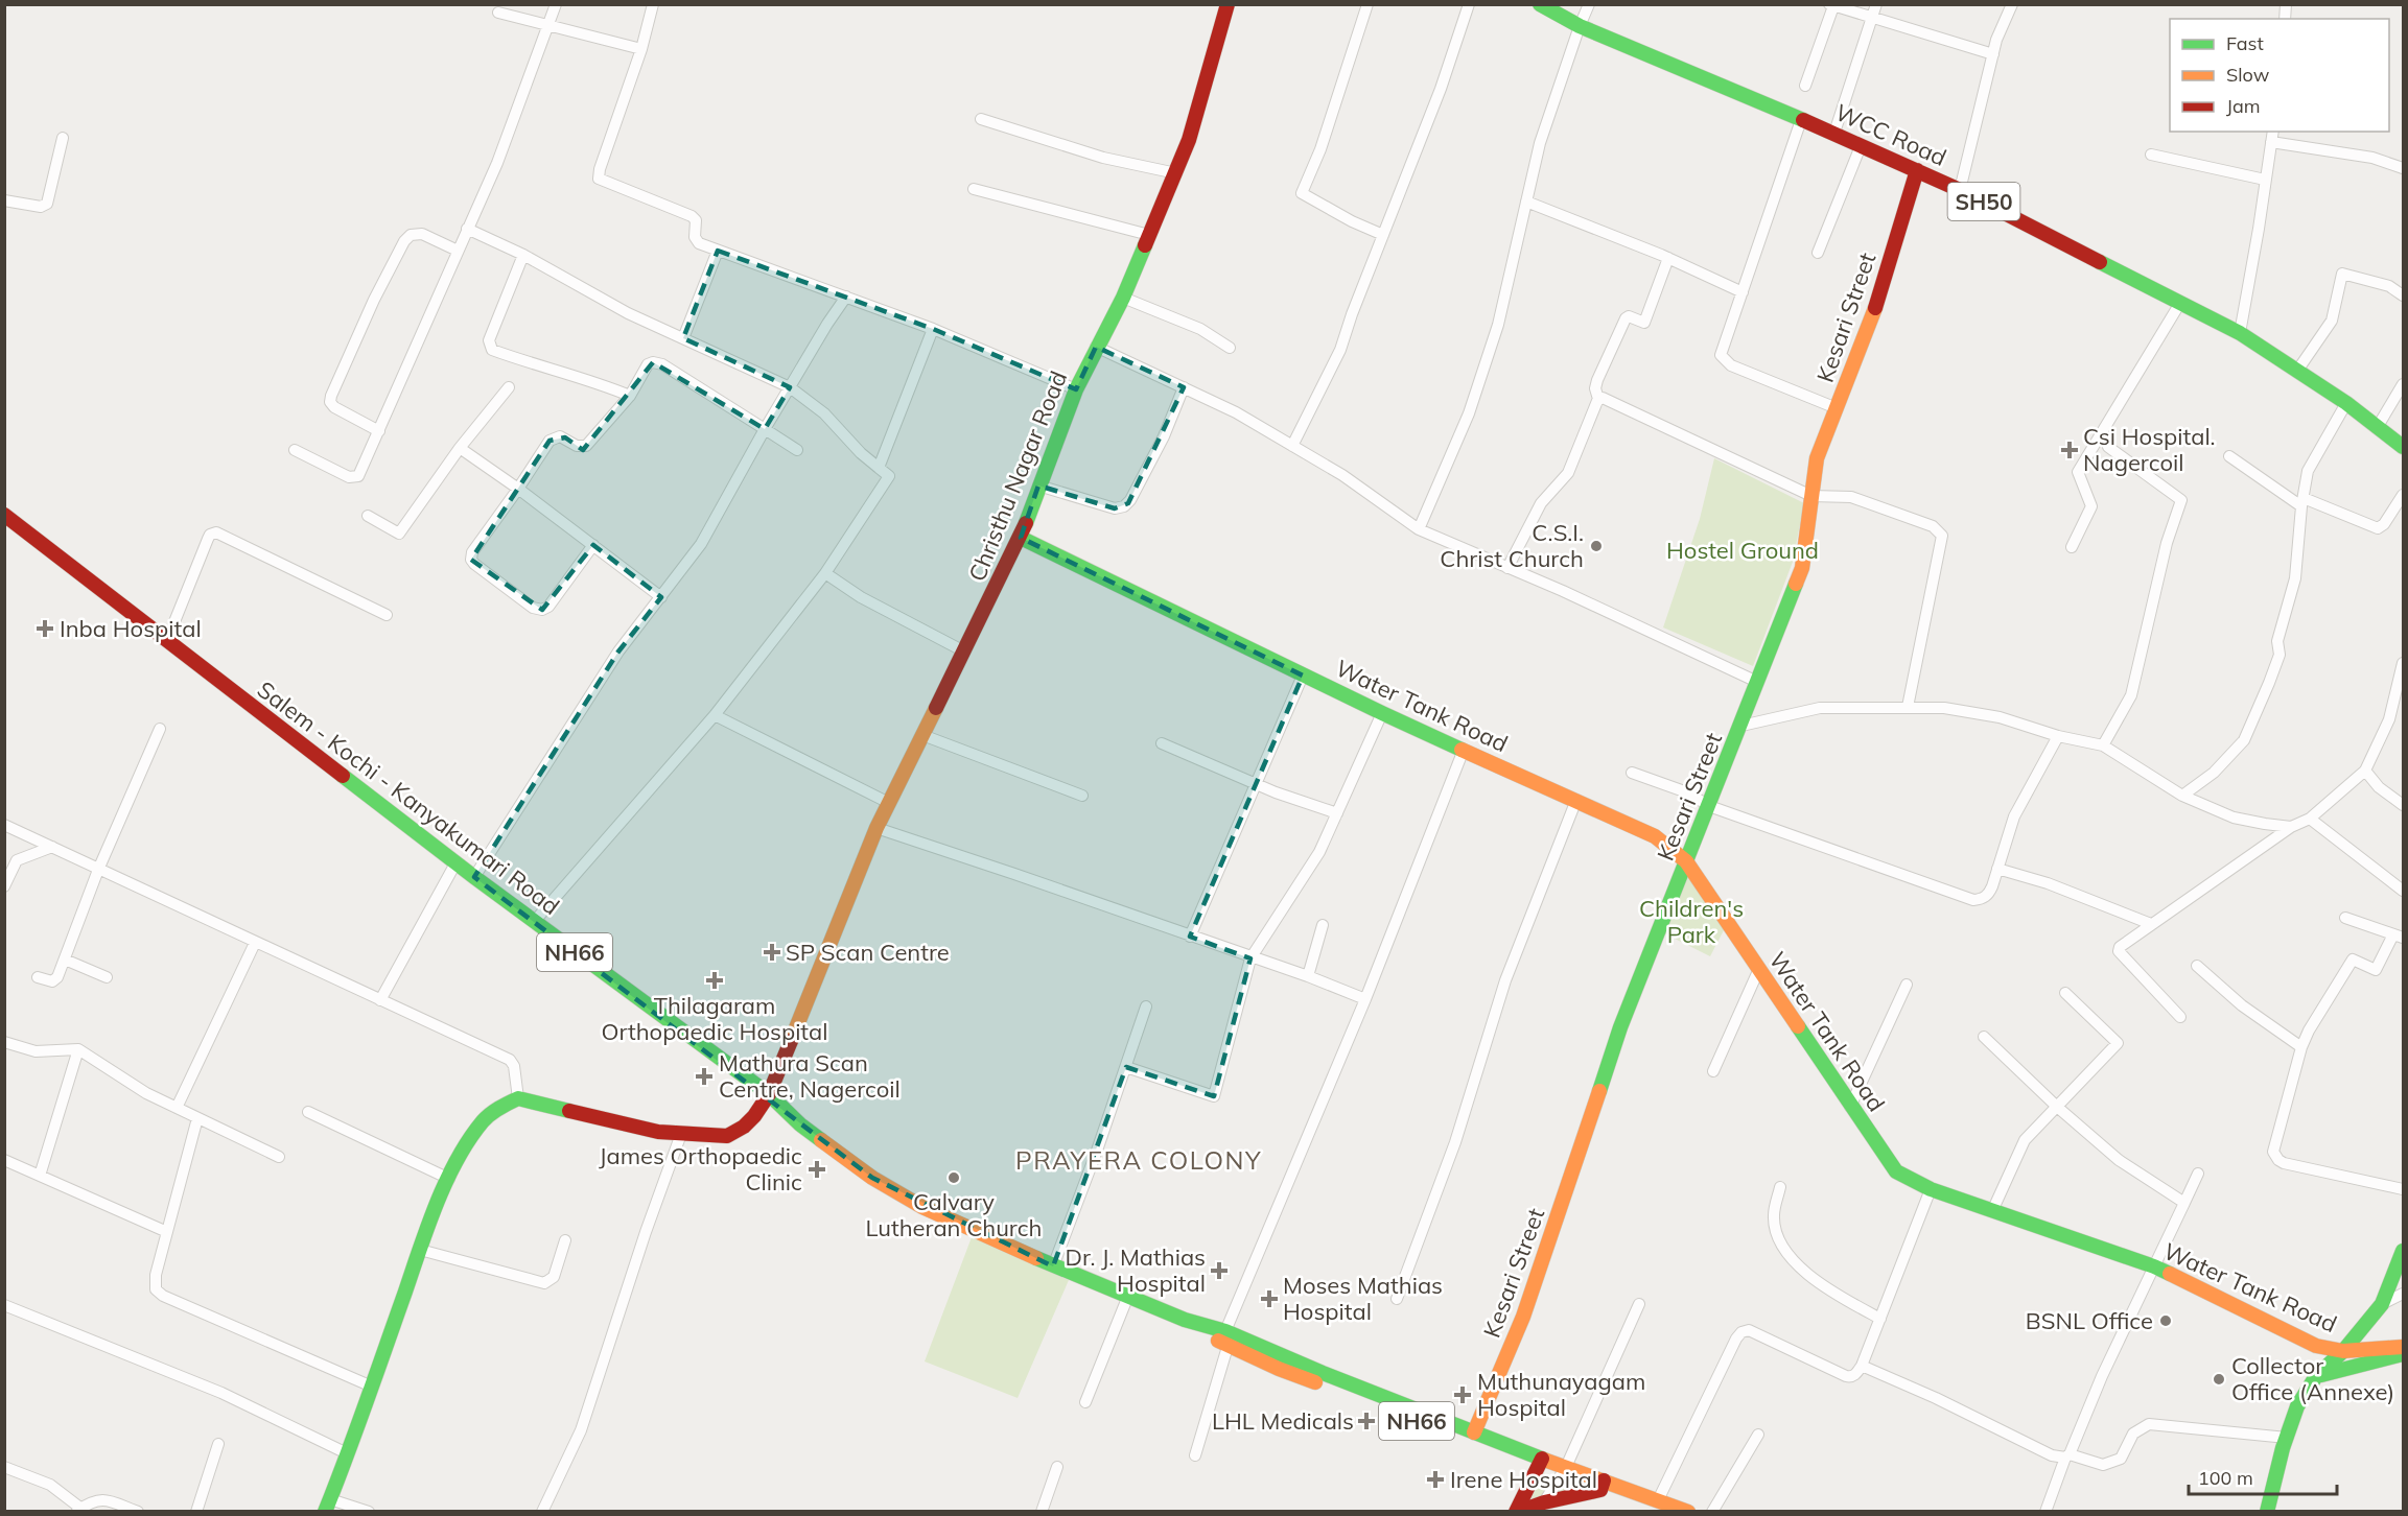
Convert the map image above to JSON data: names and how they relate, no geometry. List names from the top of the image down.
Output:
{
  "streets": {
    "main road": [
      "WCC Road",
      "SH50",
      "Kesari Street",
      "Christhu Nagar Road",
      "Water Tank Road",
      "Salem - Kochi - Kanyakumari Road",
      "NH66"
    ]
  },
  "crossings": [
    ["WCC Road", "Kesari Street"],
    ["Kesari Street", "Water Tank Road"],
    ["Kesari Street", "Salem - Kochi - Kanyakumari Road"],
    ["Christhu Nagar Road", "Water Tank Road"],
    ["Christhu Nagar Road", "Salem - Kochi - Kanyakumari Road"]
  ],
  "districts": ["PRAYERA COLONY"],
  "parks": ["Hostel Ground", "Children's Park"],
  "places": {
    "health": [
      "Csi Hospital. Nagercoil",
      "Inba Hospital",
      "SP Scan Centre",
      "Thilagaram Orthopaedic Hospital",
      "Mathura Scan Centre, Nagercoil",
      "James Orthopaedic Clinic",
      "Dr. J. Mathias Hospital",
      "Moses Mathias Hospital",
      "Muthunayagam Hospital",
      "LHL Medicals",
      "Irene Hospital"
    ],
    "other": [
      "C.S.I. Christ Church",
      "Calvary Lutheran Church",
      "BSNL Office",
      "Collector Office (Annexe)"
    ]
  },
  "legend": ["Fast", "Slow", "Jam"],
  "scale_bar": "100 m"
}
